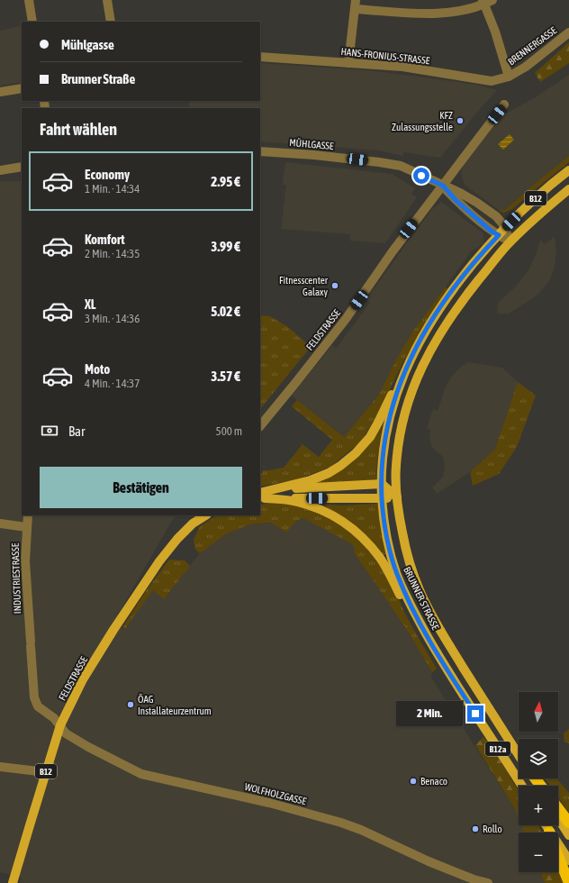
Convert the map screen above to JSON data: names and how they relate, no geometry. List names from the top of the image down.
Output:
{
  "streets": {
    "main road": [
      "B12",
      "FELDSTRASSE",
      "BRUNNER STRASSE",
      "B12a"
    ],
    "street": [
      "BRENNERGASSE",
      "HANS-FRONIUS-STRASSE",
      "MÜHLGASSE",
      "INDUSTRIESTRASSE",
      "WOLFHOLZGASSE"
    ]
  },
  "crossings": [
    ["BRENNERGASSE", "HANS-FRONIUS-STRASSE"],
    ["MÜHLGASSE", "FELDSTRASSE"],
    ["MÜHLGASSE", "BRUNNER STRASSE"],
    ["FELDSTRASSE", "INDUSTRIESTRASSE"],
    ["FELDSTRASSE", "WOLFHOLZGASSE"],
    ["INDUSTRIESTRASSE", "WOLFHOLZGASSE"],
    ["BRUNNER STRASSE", "B12a"]
  ],
  "places": [
    "KFZ Zulassungsstelle",
    "Fitnesscenter Galaxy",
    "ÖAG Installateurzentrum",
    "Benaco",
    "Rollo"
  ],
  "north": "top",
  "page": {
    "banner": ["Mühlgasse", "Brunner Straße"],
    "heading": "Fahrt wählen",
    "list": [
      {
        "name": "Economy",
        "note": "1 Min. · 14:34",
        "value": "2.95 €"
      },
      {
        "name": "Komfort",
        "note": "2 Min. · 14:35",
        "value": "3.99 €"
      },
      {
        "name": "XL",
        "note": "3 Min. · 14:36",
        "value": "5.02 €"
      },
      {
        "name": "Moto",
        "note": "4 Min. · 14:37",
        "value": "3.57 €"
      }
    ],
    "pay": ["Bar", "500 m"],
    "buttons": "Bestätigen",
    "map_buttons": ["+", "−"],
    "bubble": "2 Min."
  }
}
